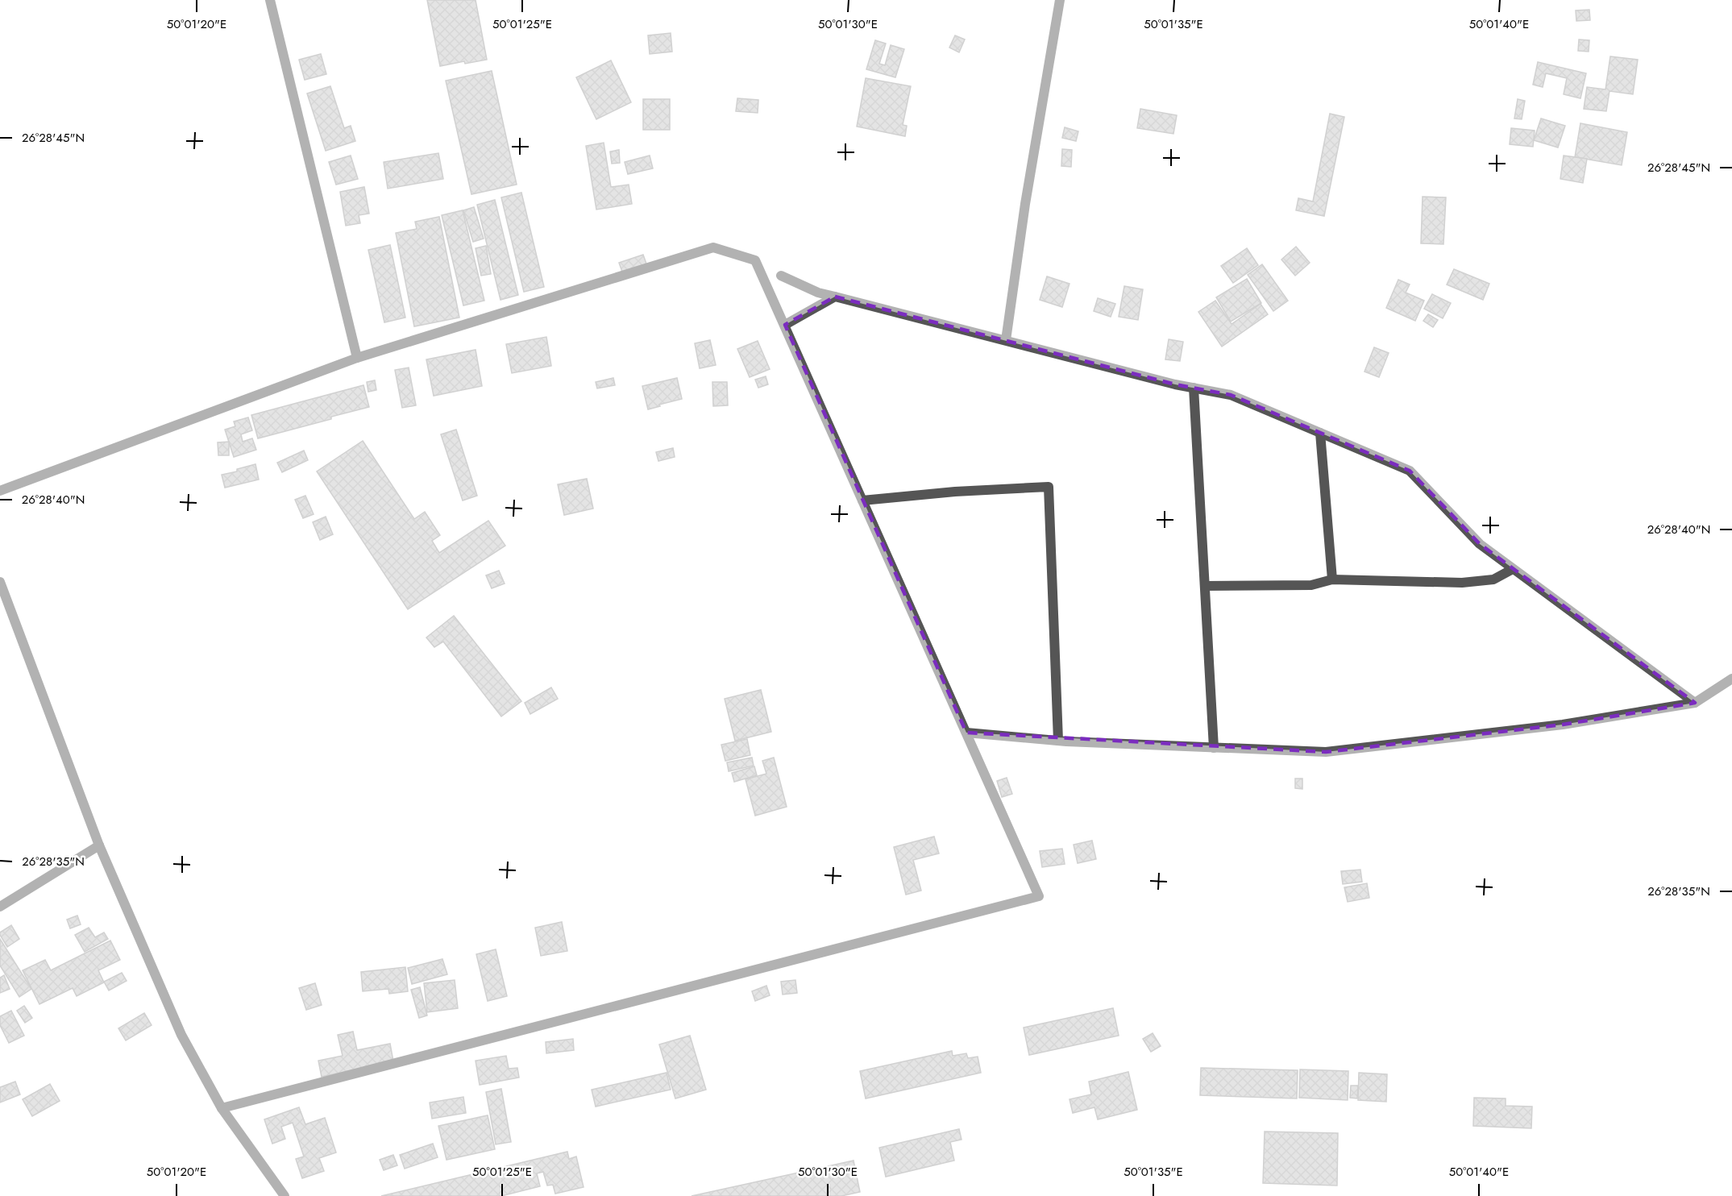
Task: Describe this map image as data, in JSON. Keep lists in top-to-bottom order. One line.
{"coordinates":["50°01'20\"E","50°01'25\"E","50°01'30\"E","50°01'35\"E","50°01'40\"E","26°28'45\"N","26°28'40\"N","26°28'35\"N"]}
